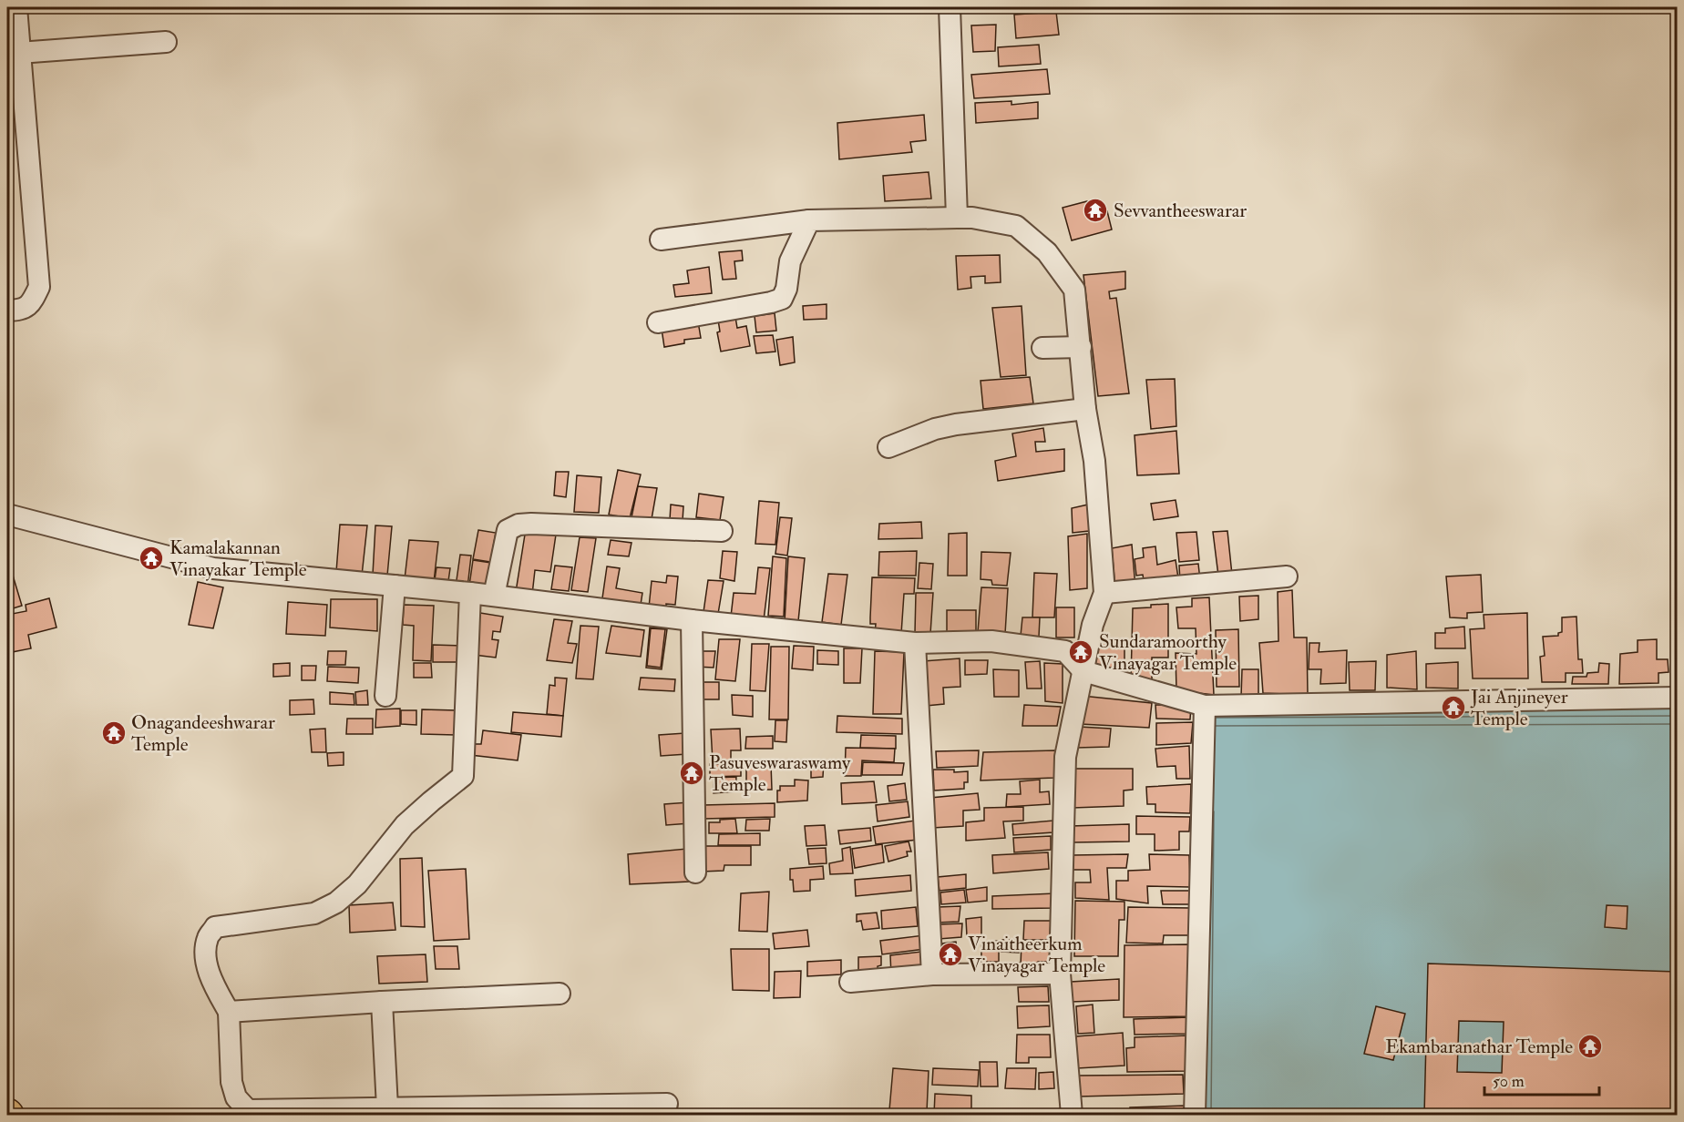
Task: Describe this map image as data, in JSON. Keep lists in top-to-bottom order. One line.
{"places":{"temple":["Sevvantheeswarar","Kamalakannan Vinayakar Temple","Sundaramoorthy Vinayagar Temple","Jai Anjineyer Temple","Onagandeeshwarar Temple","Pasuveswaraswamy Temple","Vinaitheerkum Vinayagar Temple","Ekambaranathar Temple"]},"scale_bar":"50 m"}
